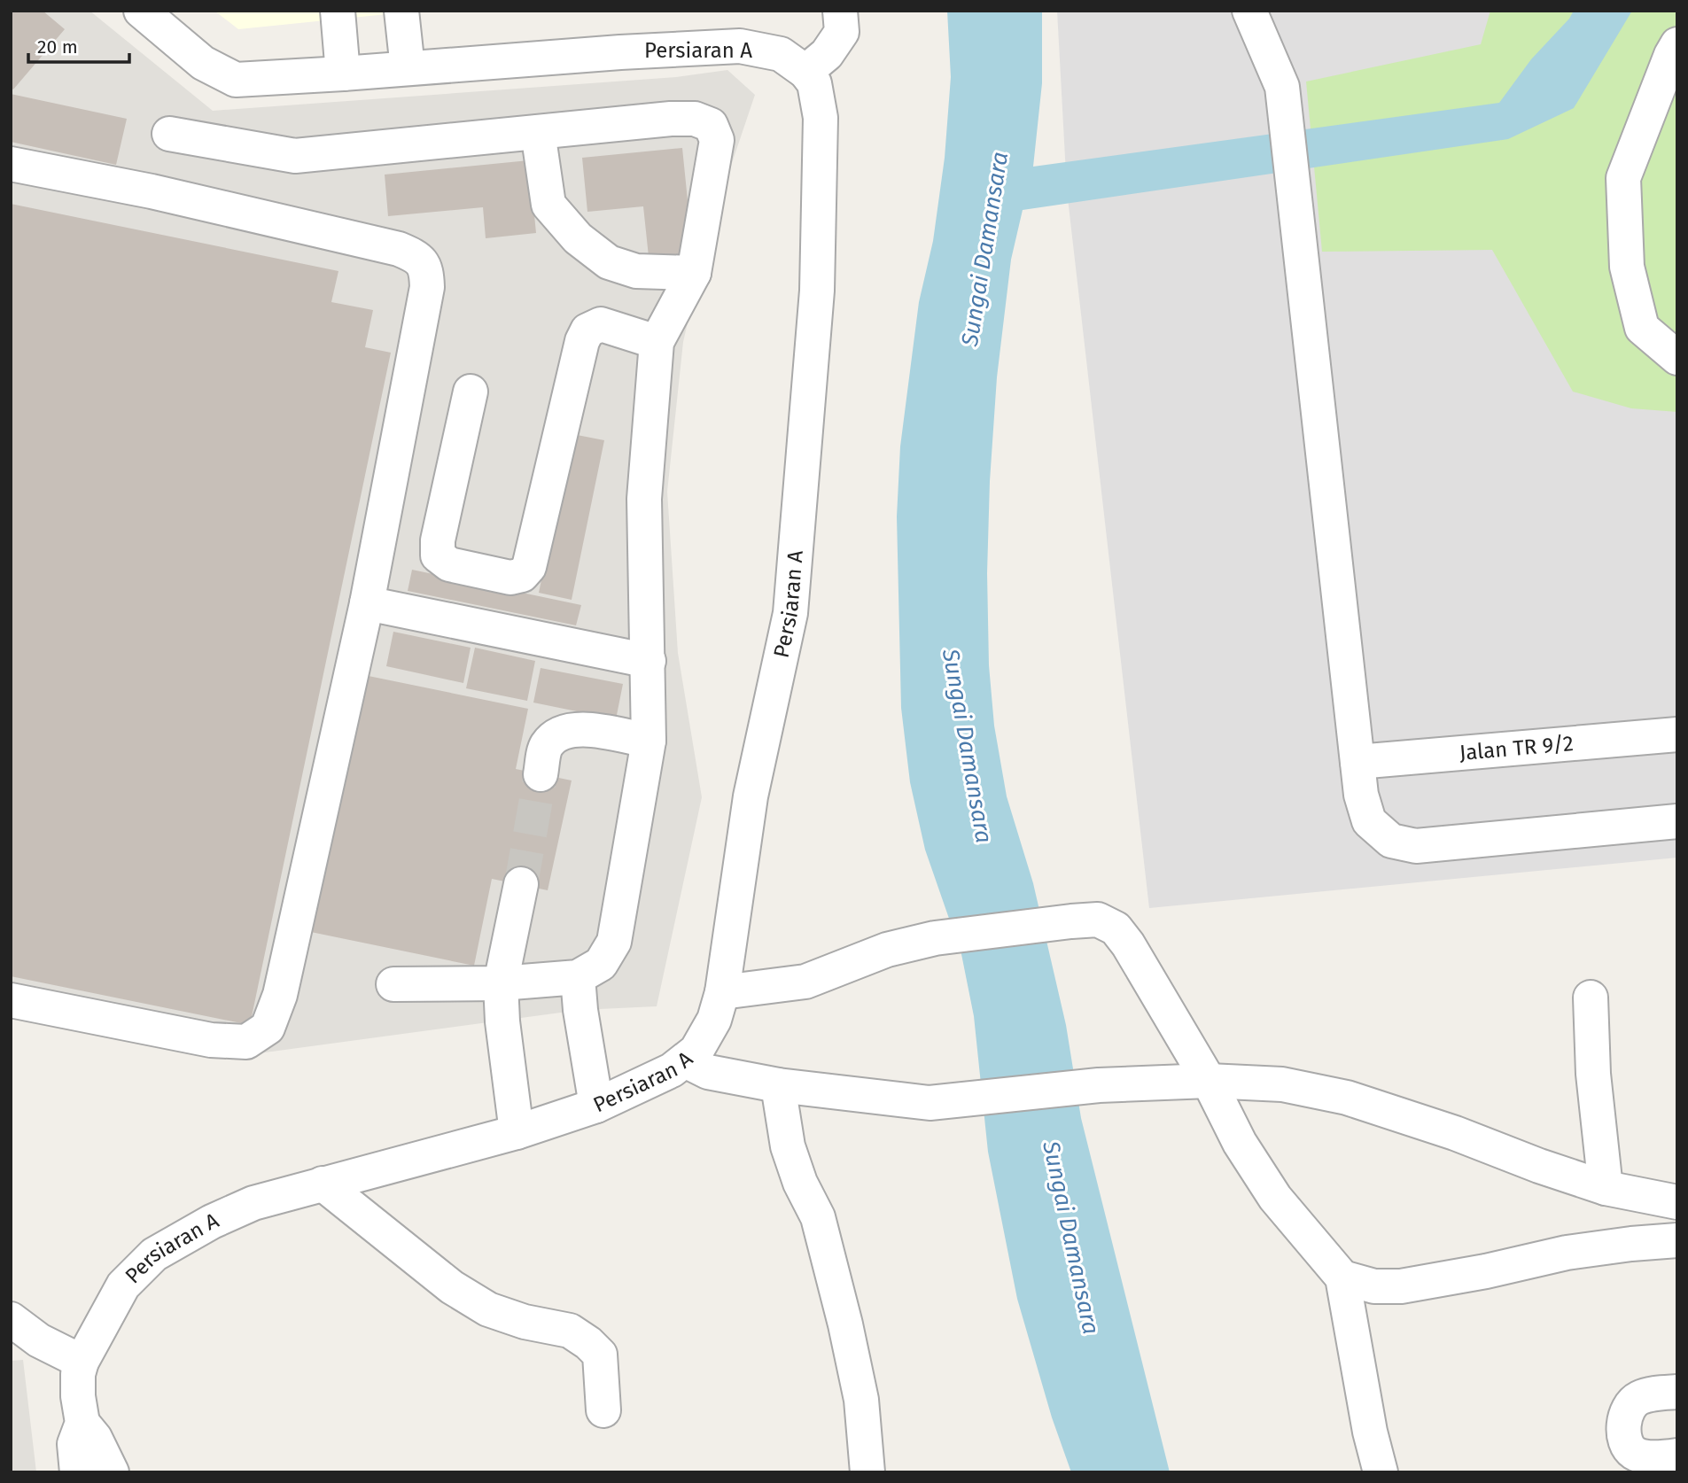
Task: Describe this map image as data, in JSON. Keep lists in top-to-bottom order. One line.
{"streets":{"street":["Persiaran A","Jalan TR 9/2"]},"water":["Sungai Damansara"],"scale_bar":"20 m"}
